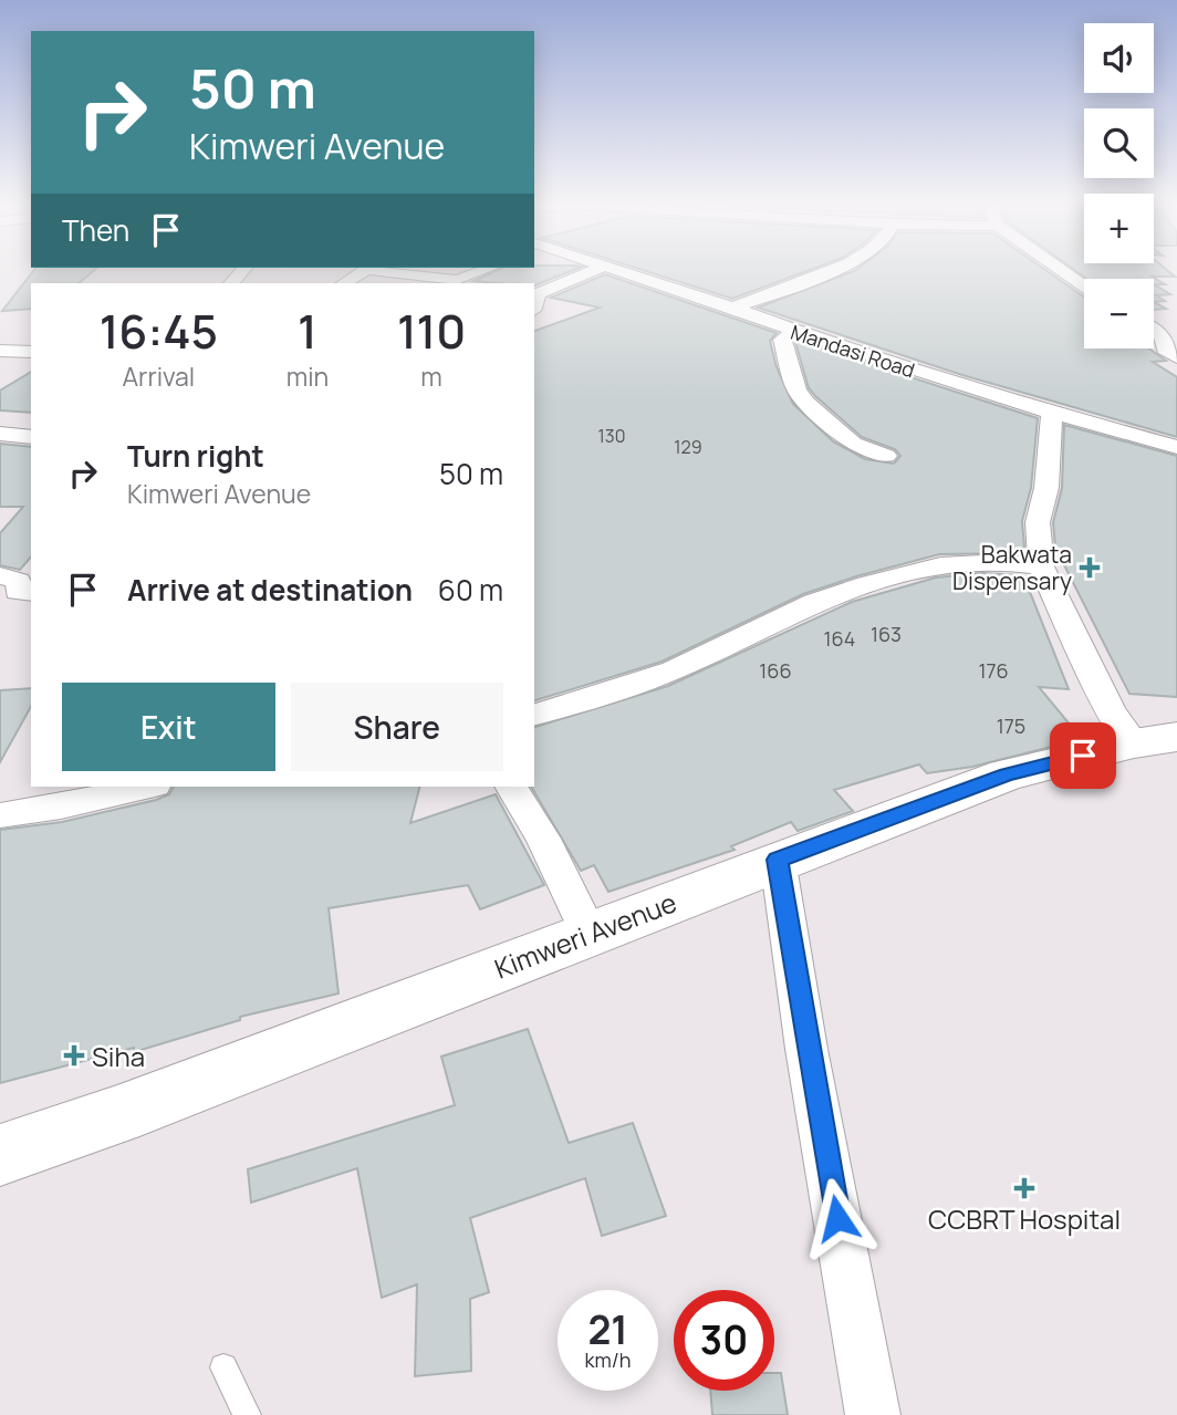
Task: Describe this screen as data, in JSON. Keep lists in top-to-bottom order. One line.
{"streets":{"street":["Mandasi Road","Kimweri Avenue"]},"places":{"health":["Bakwata Dispensary","Siha","CCBRT Hospital"]},"house_numbers":["130","129","163","164","166","176","175"],"page":{"map_buttons":["+","−"],"turn":["50 m","Kimweri Avenue"],"then":"Then","eta":["16:45","Arrival","1","min","110","m"],"list":[{"name":"Turn right","note":"Kimweri Avenue","value":"50 m"},{"name":"Arrive at destination","value":"60 m"}],"buttons":["Exit","Share"],"speed":"21 km/h","limit":"30"}}
